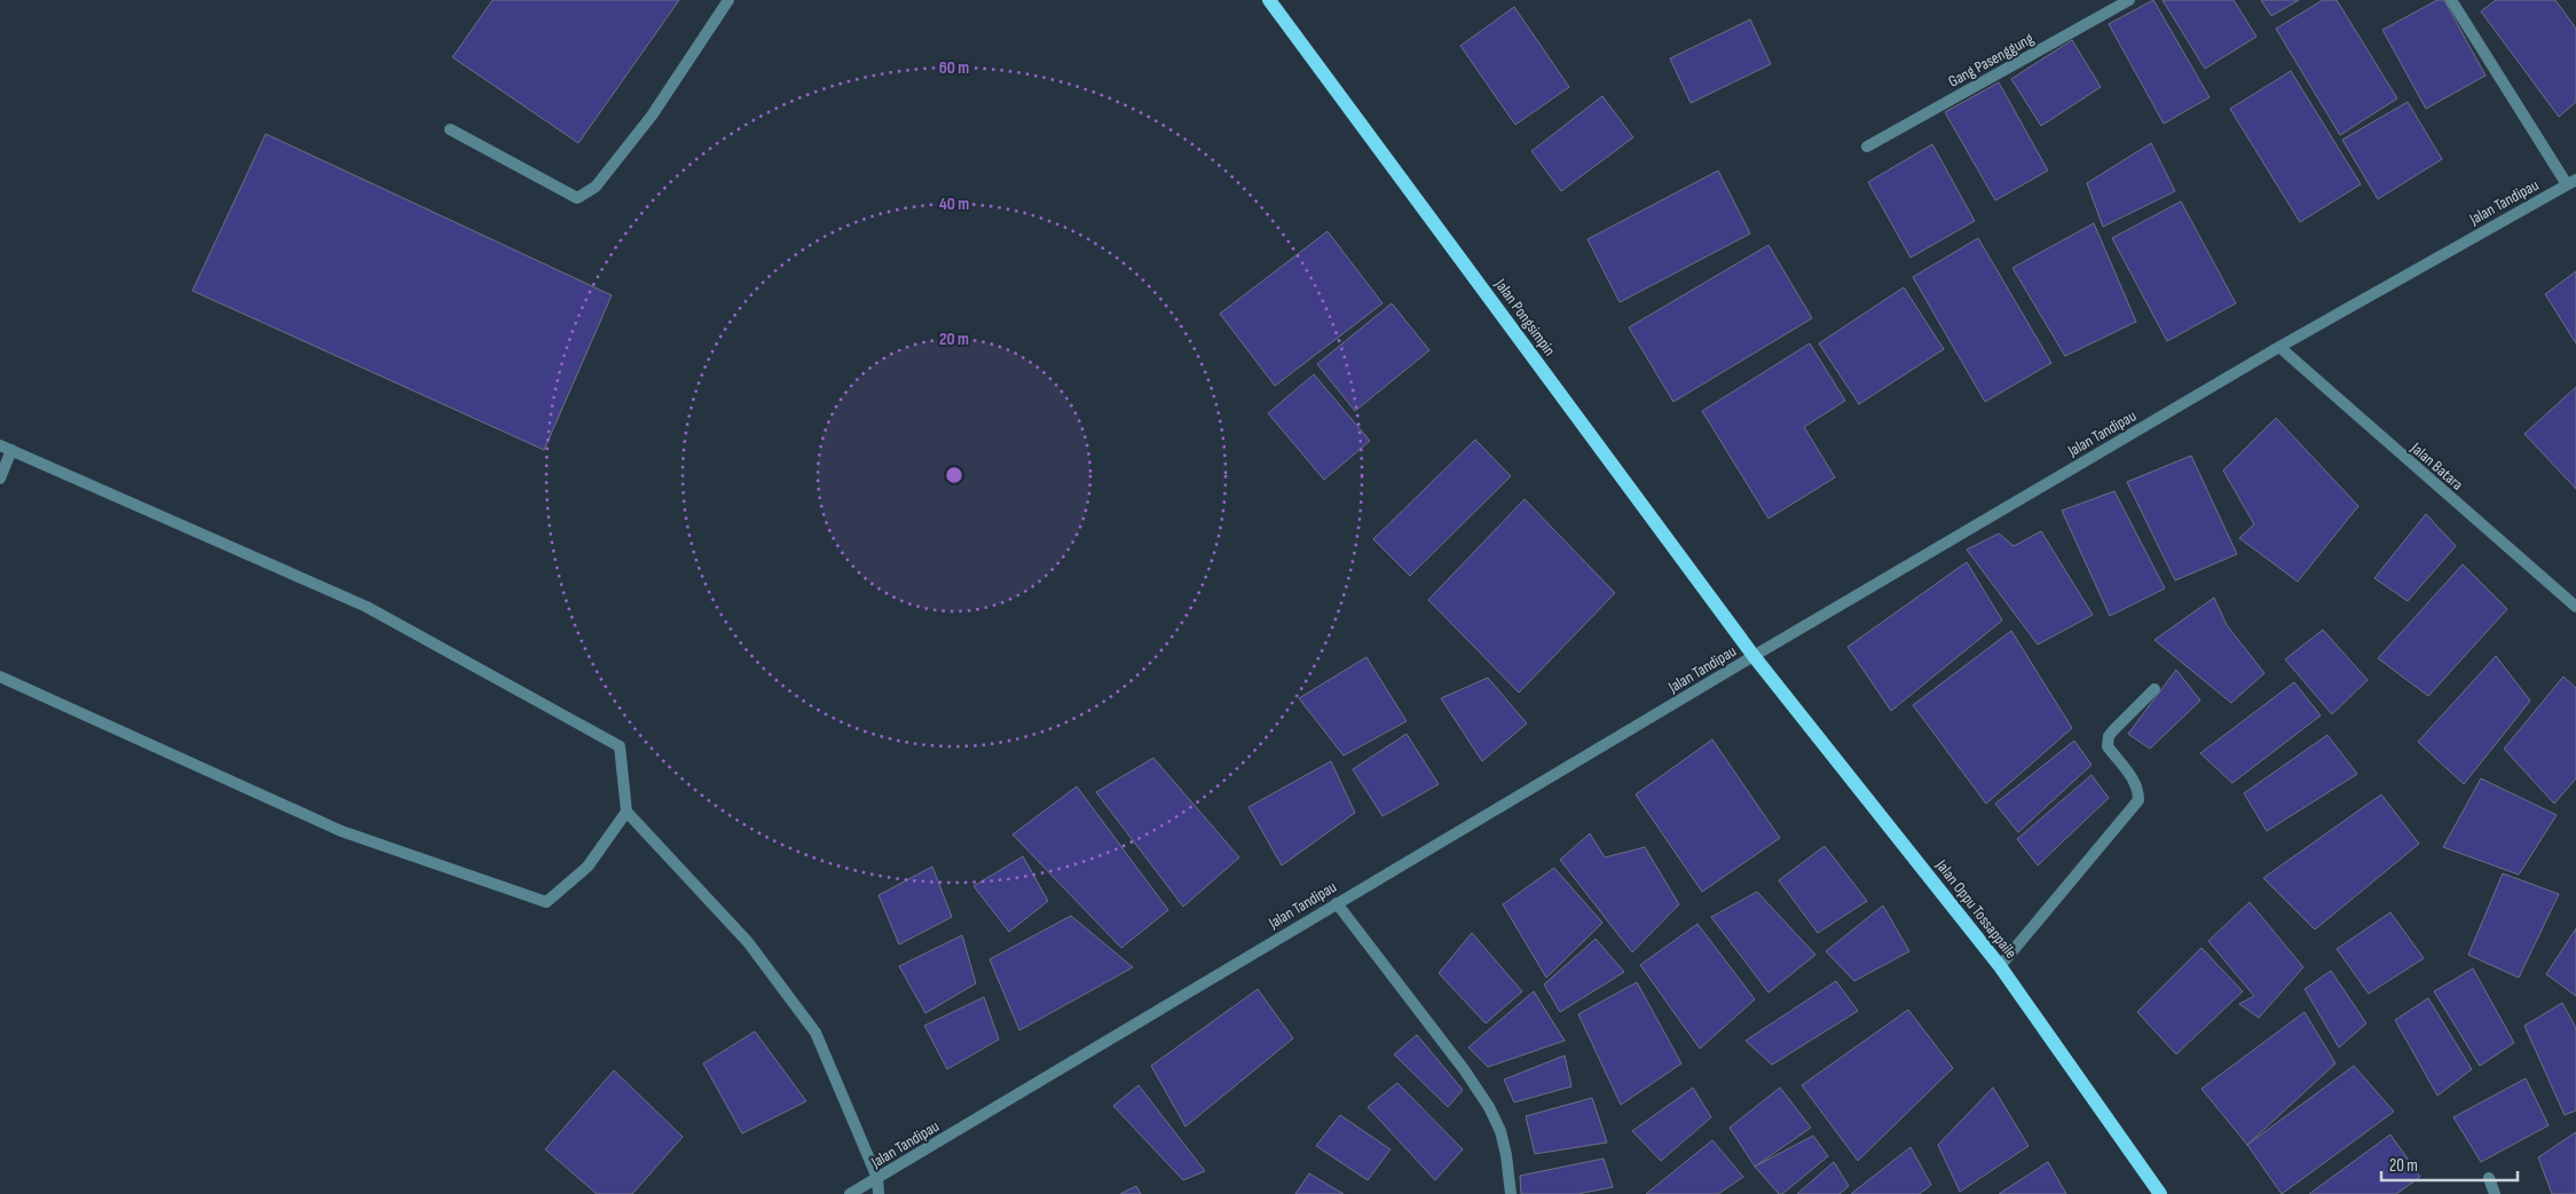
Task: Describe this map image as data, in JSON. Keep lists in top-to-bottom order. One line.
{"streets":{"main road":["Jalan Pongsimpin","Jalan Oppu Tossappaile"],"street":["Gang Pasenggung","Jalan Tandipau","Jalan Batara"]},"crossings":[["Jalan Tandipau","Jalan Pongsimpin"],["Jalan Tandipau","Jalan Batara"],["Jalan Tandipau","Jalan Oppu Tossappaile"],["Jalan Pongsimpin","Jalan Oppu Tossappaile"]],"scale_bar":"20 m","rings":["60 m","40 m","20 m"]}
